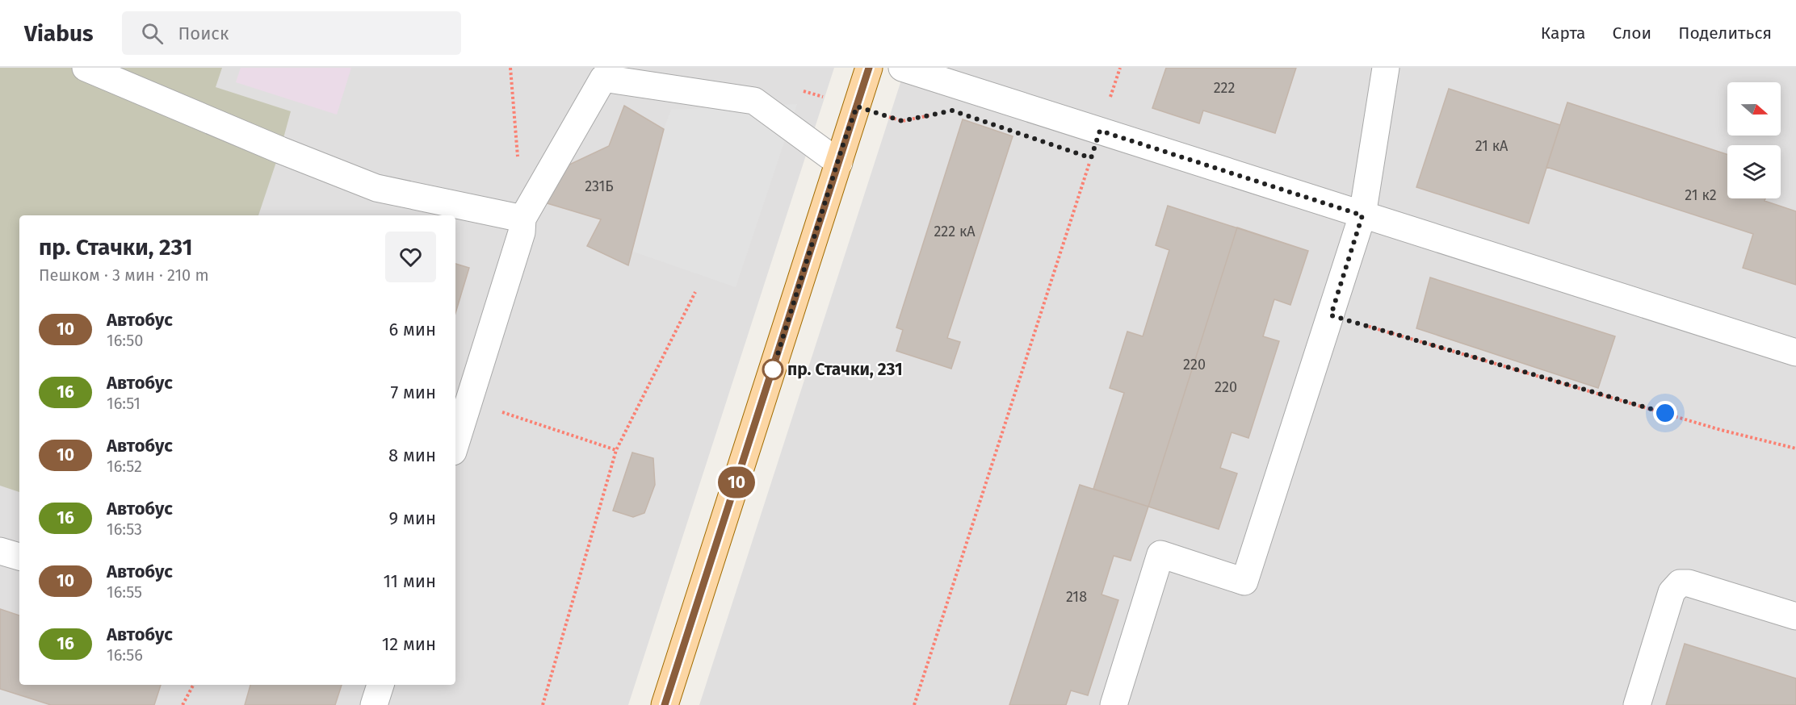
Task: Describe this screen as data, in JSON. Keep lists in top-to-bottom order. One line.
{"places":["пр. Стачки, 231"],"lines":["bus line 10"],"house_numbers":["222","21 кА","231Б","21 к2","222 кА","220","220","218"],"north":"right","page":{"header":"Viabus","search":"Поиск","nav":["Карта","Слои","Поделиться"],"on_map":"10","heading":["пр. Стачки, 231","Пешком · 3 мин · 210 m"],"list":[{"mark":"10","name":"Автобус","note":"16:50","value":"6 мин"},{"mark":"16","name":"Автобус","note":"16:51","value":"7 мин"},{"mark":"10","name":"Автобус","note":"16:52","value":"8 мин"},{"mark":"16","name":"Автобус","note":"16:53","value":"9 мин"},{"mark":"10","name":"Автобус","note":"16:55","value":"11 мин"},{"mark":"16","name":"Автобус","note":"16:56","value":"12 мин"}]}}
